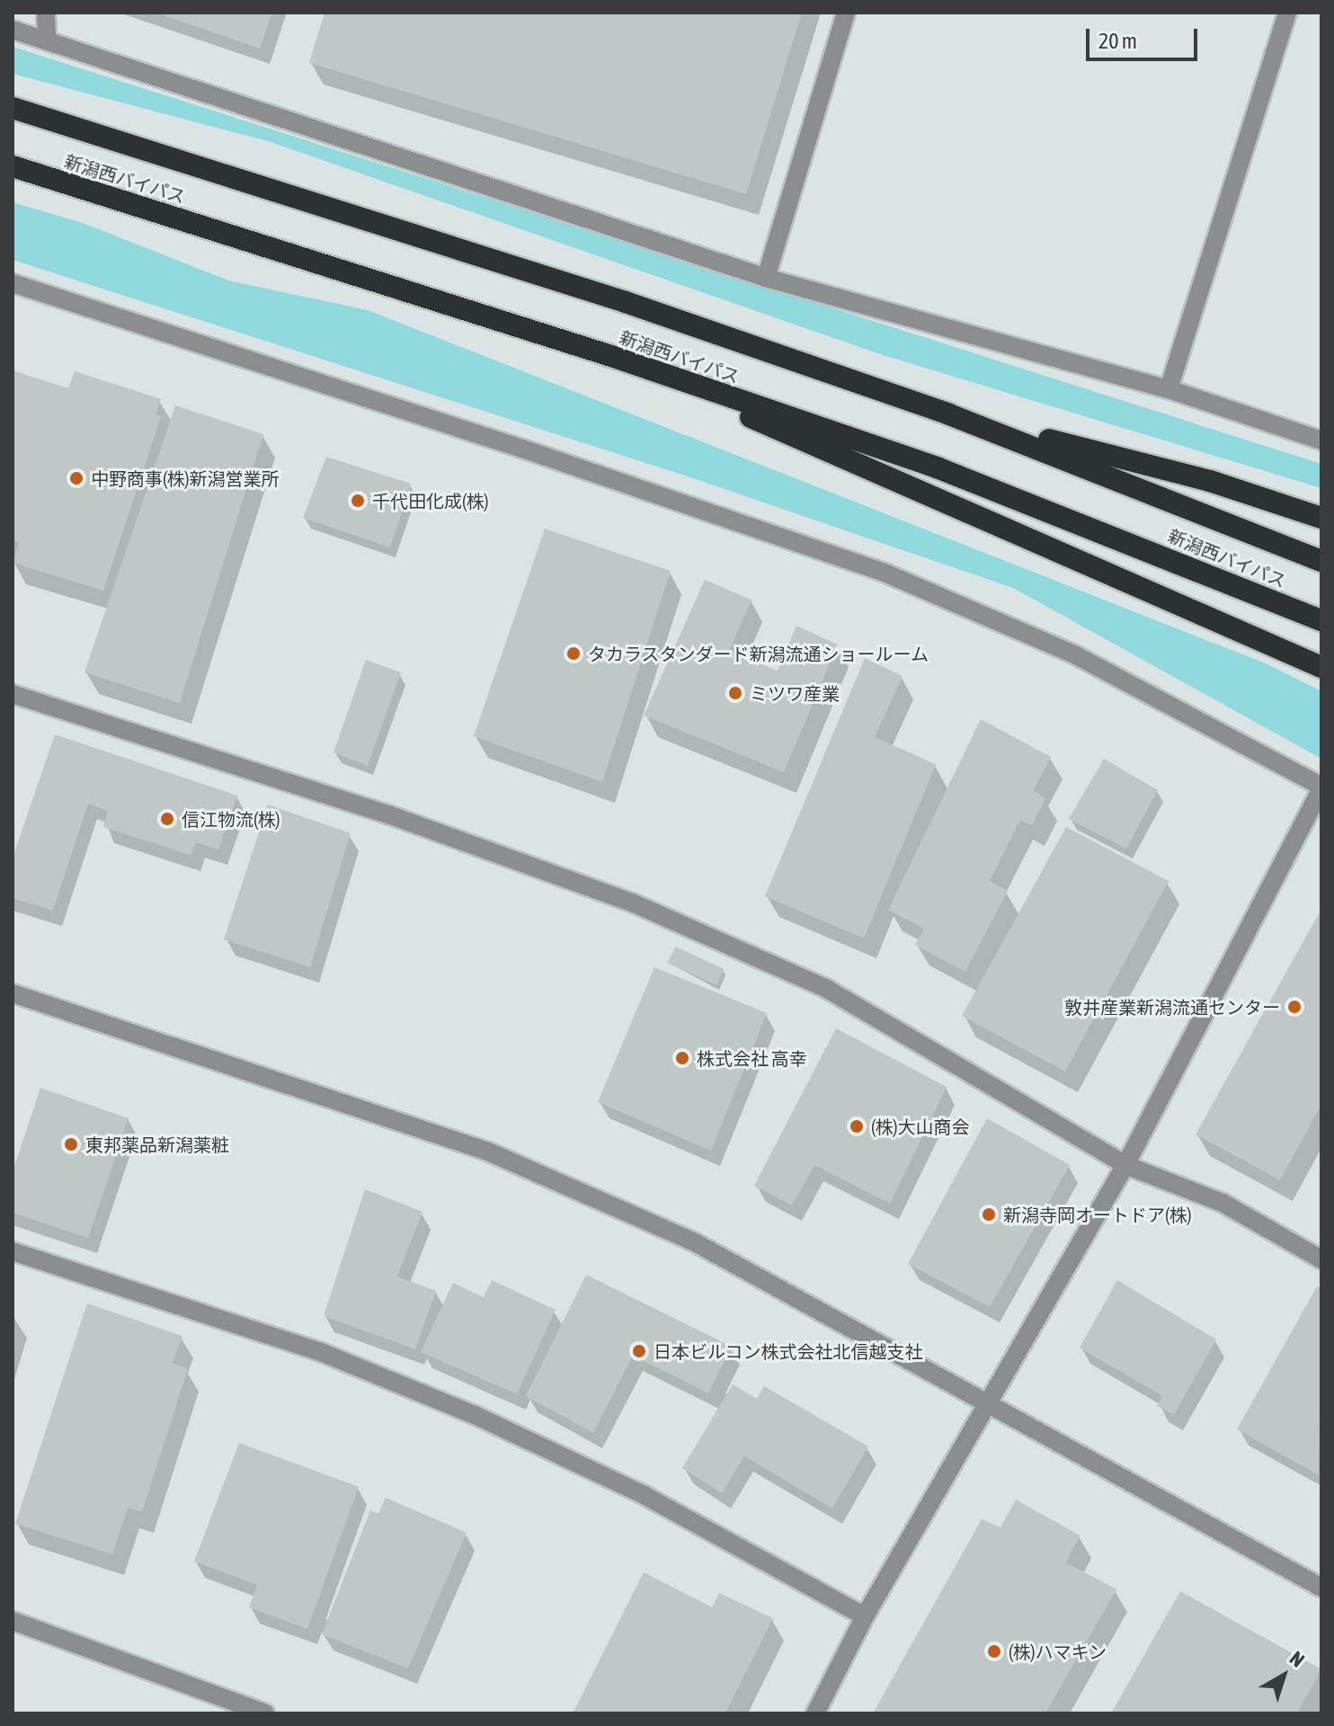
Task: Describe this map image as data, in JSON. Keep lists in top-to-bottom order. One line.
{"streets":{"highway":["新潟西バイパス"]},"places":["中野商事(株)新潟営業所","千代田化成(株)","タカラスタンダード新潟流通ショールーム","ミツワ産業","信江物流(株)","敦井産業新潟流通センター","株式会社 高幸","(株)大山商会","東邦薬品新潟薬粧","新潟寺岡オートドア(株)","日本ビルコン株式会社北信越支社","(株)ハマキン"],"scale_bar":"20 m","north":"top right"}
